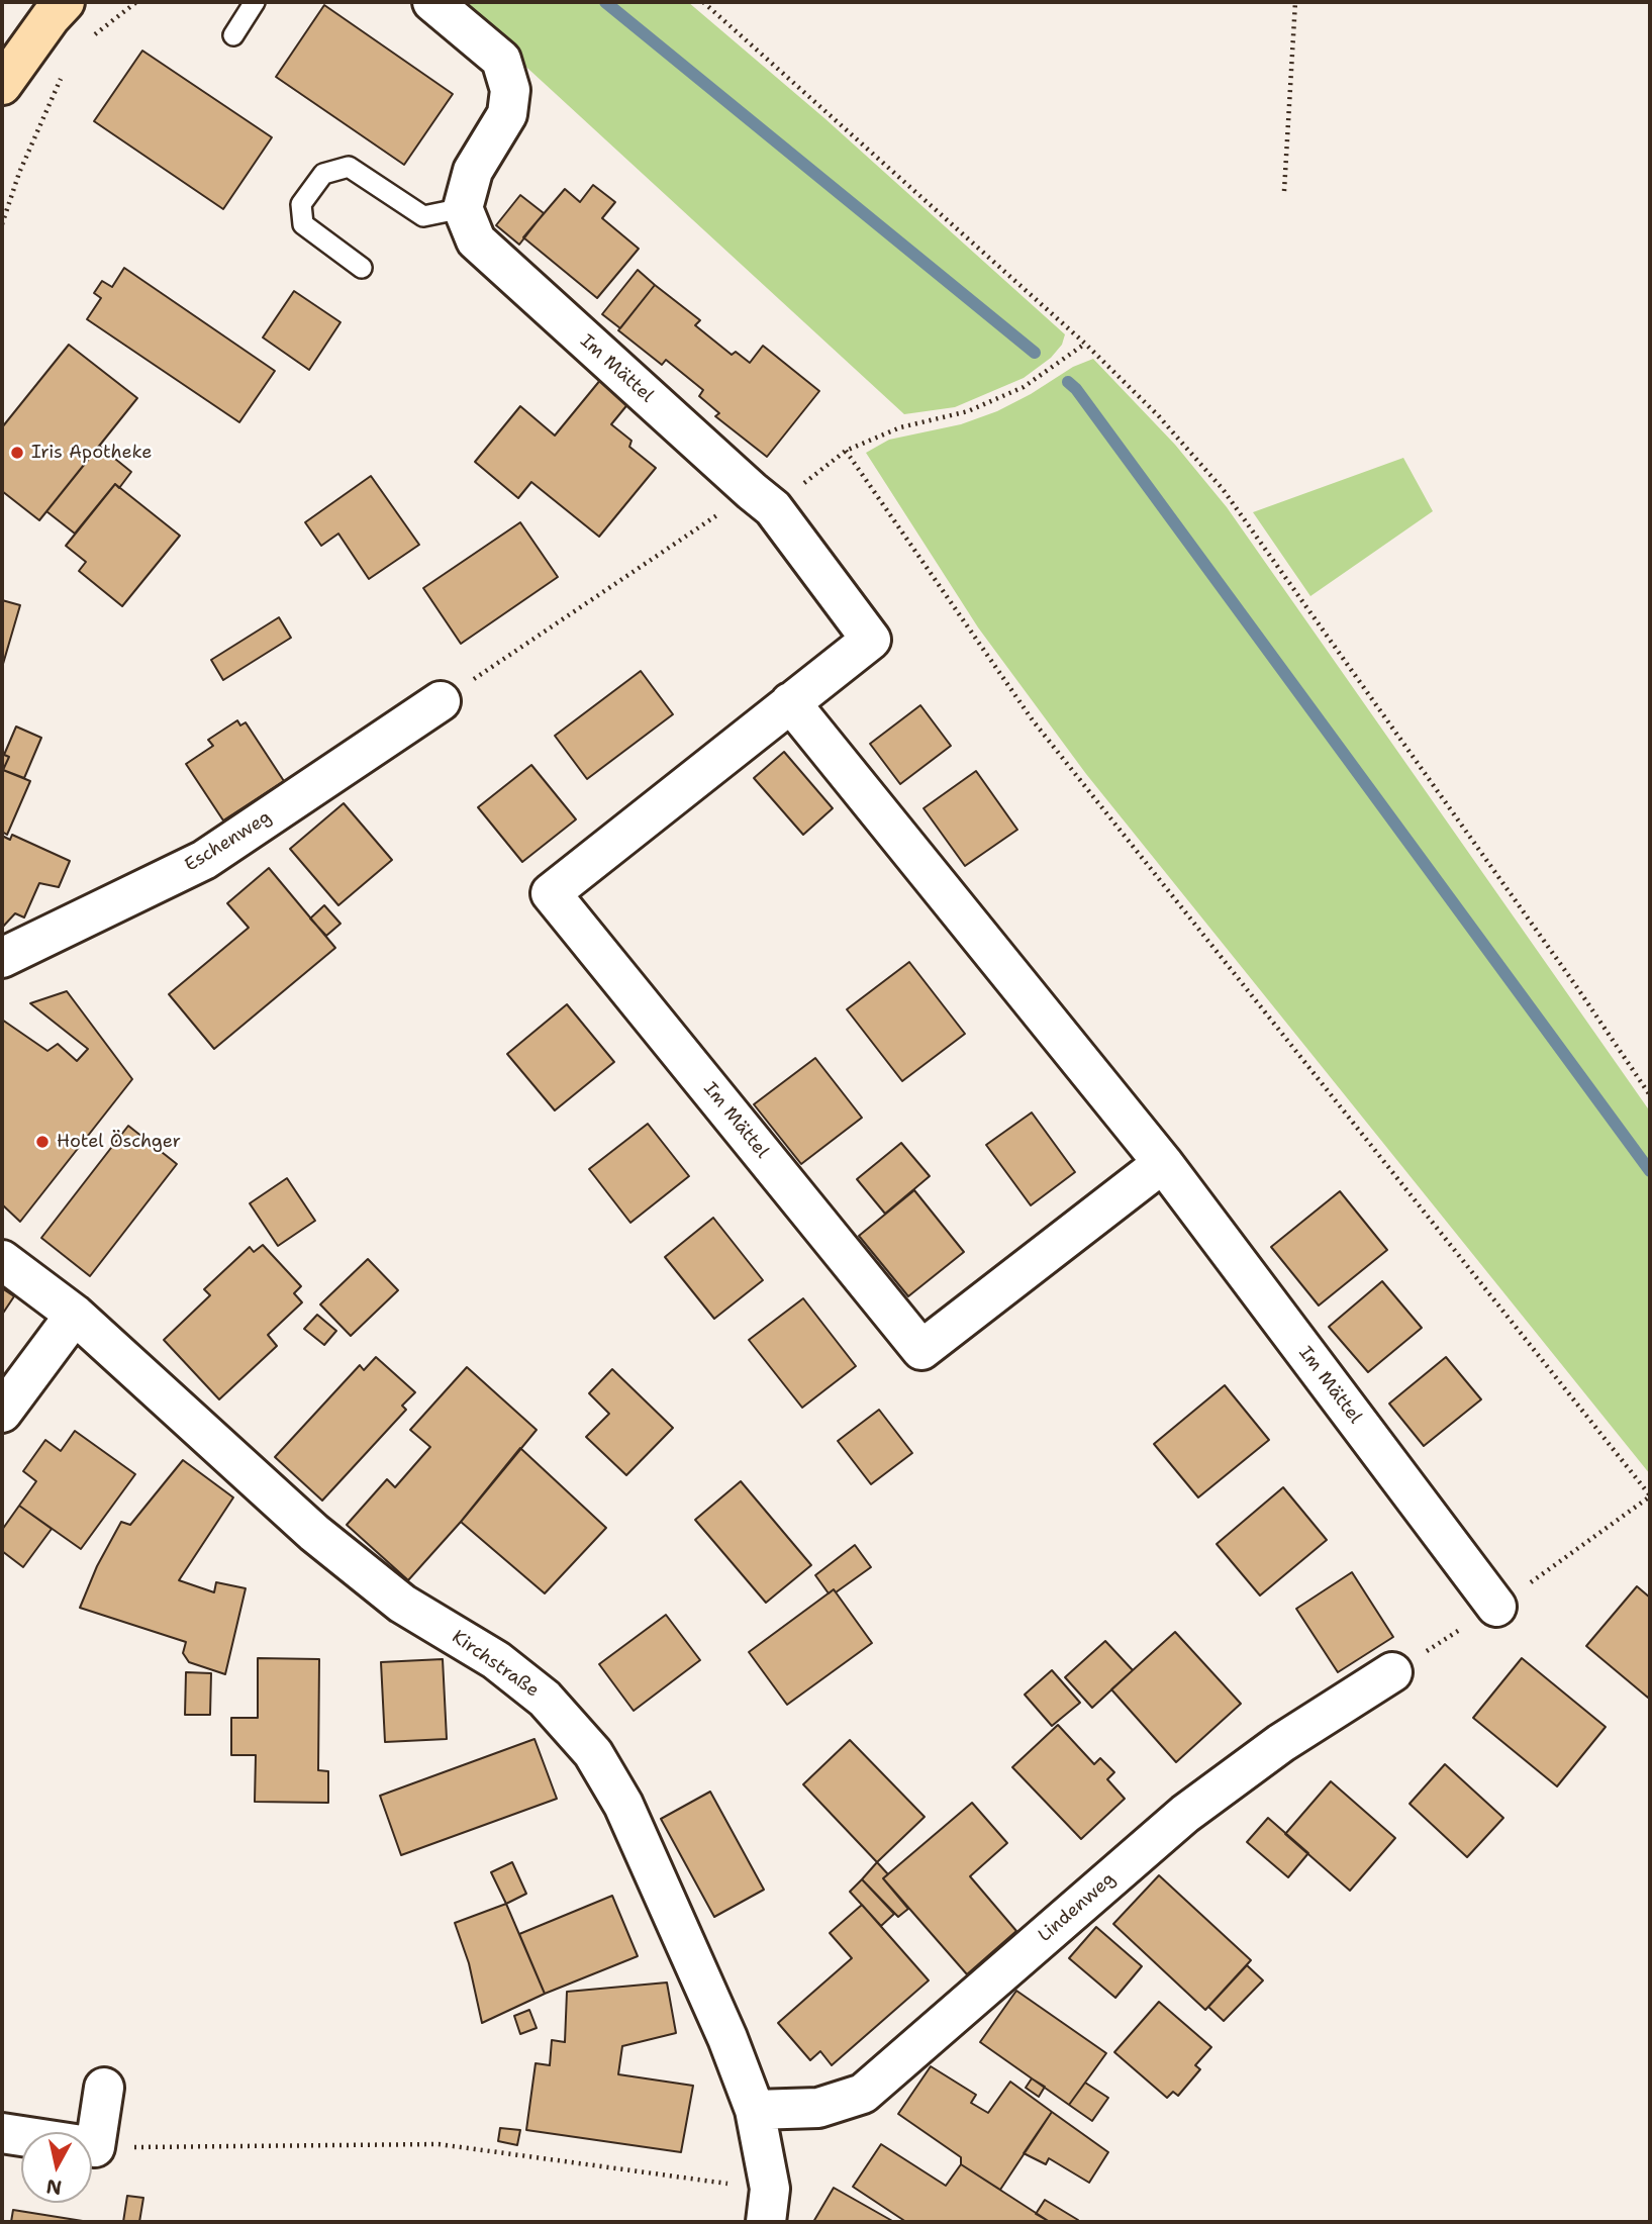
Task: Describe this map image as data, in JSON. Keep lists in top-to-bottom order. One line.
{"streets":{"street":["Im Mättel","Eschenweg","Kirchstraße","Lindenweg"]},"crossings":[["Kirchstraße","Lindenweg"]],"places":["Iris Apotheke","Hotel Öschger"],"north":"bottom"}
